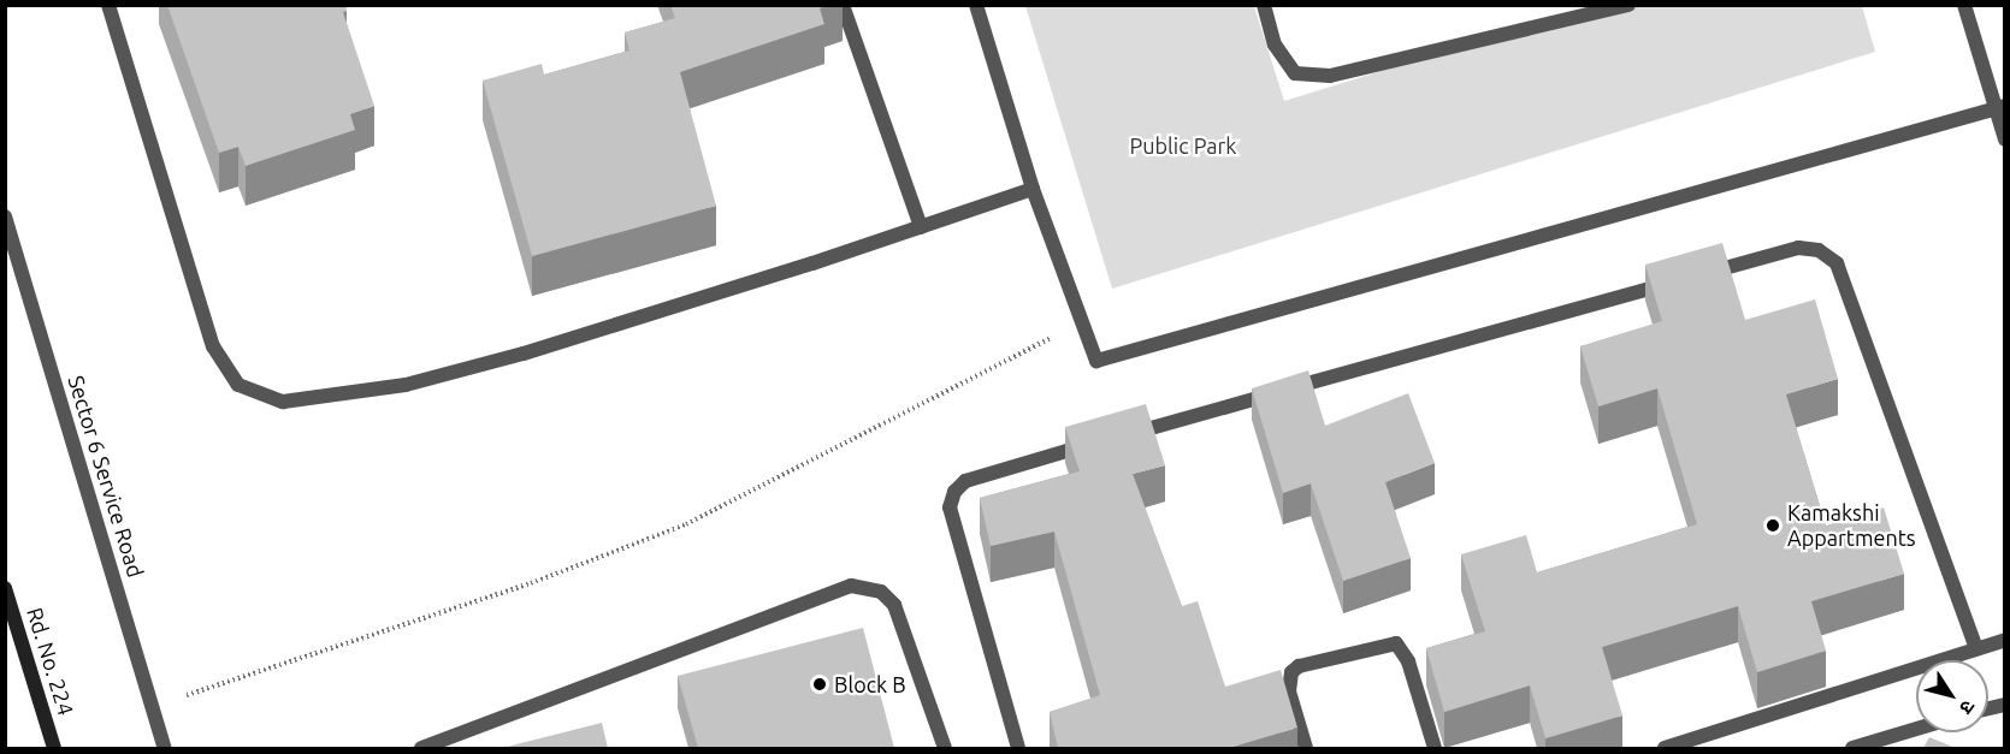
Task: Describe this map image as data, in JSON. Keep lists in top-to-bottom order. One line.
{"streets":{"main road":["Rd. No. 224"],"street":["Sector 6 Service Road"]},"parks":["Public Park"],"places":["Kamakshi Appartments","Block B"],"north":"bottom right"}
